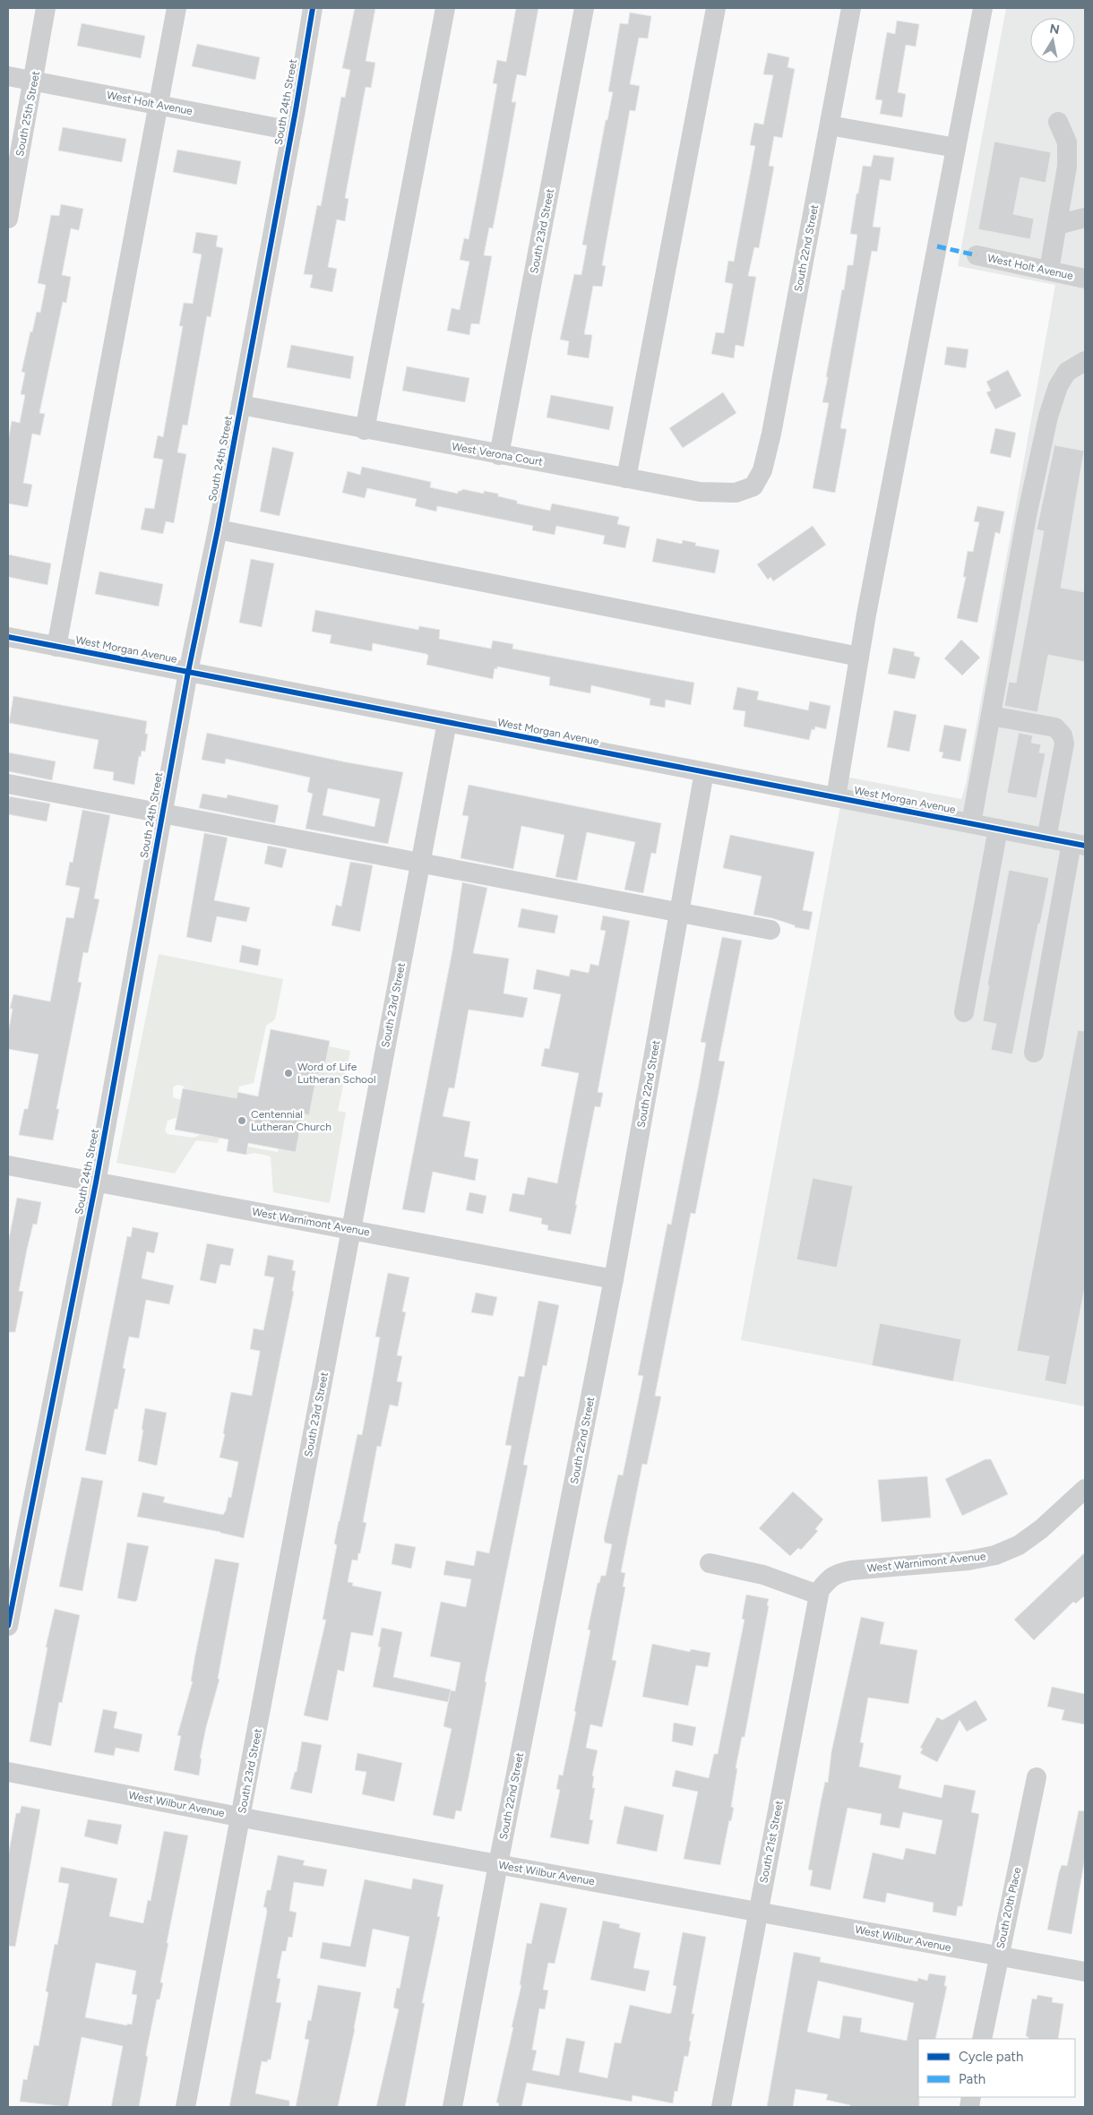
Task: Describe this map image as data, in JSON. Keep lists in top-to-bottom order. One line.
{"streets":{"street":["South 24th Street","West Holt Avenue","South 25th Street","South 23rd Street","South 22nd Street","West Verona Court","West Morgan Avenue","West Warnimont Avenue","West Wilbur Avenue","South 21st Street","South 20th Place"]},"crossings":[["South 24th Street","West Holt Avenue"],["South 24th Street","West Verona Court"],["South 24th Street","West Morgan Avenue"],["South 24th Street","West Warnimont Avenue"],["West Holt Avenue","South 25th Street"],["South 23rd Street","West Verona Court"],["South 23rd Street","West Morgan Avenue"],["South 23rd Street","West Warnimont Avenue"],["South 23rd Street","West Wilbur Avenue"],["South 22nd Street","West Verona Court"],["South 22nd Street","West Morgan Avenue"],["South 22nd Street","West Warnimont Avenue"],["South 22nd Street","West Wilbur Avenue"],["West Warnimont Avenue","South 21st Street"],["West Wilbur Avenue","South 21st Street"],["West Wilbur Avenue","South 20th Place"]],"places":["Word of Life Lutheran School","Centennial Lutheran Church"],"legend":["Cycle path","Path"],"north":"top"}
